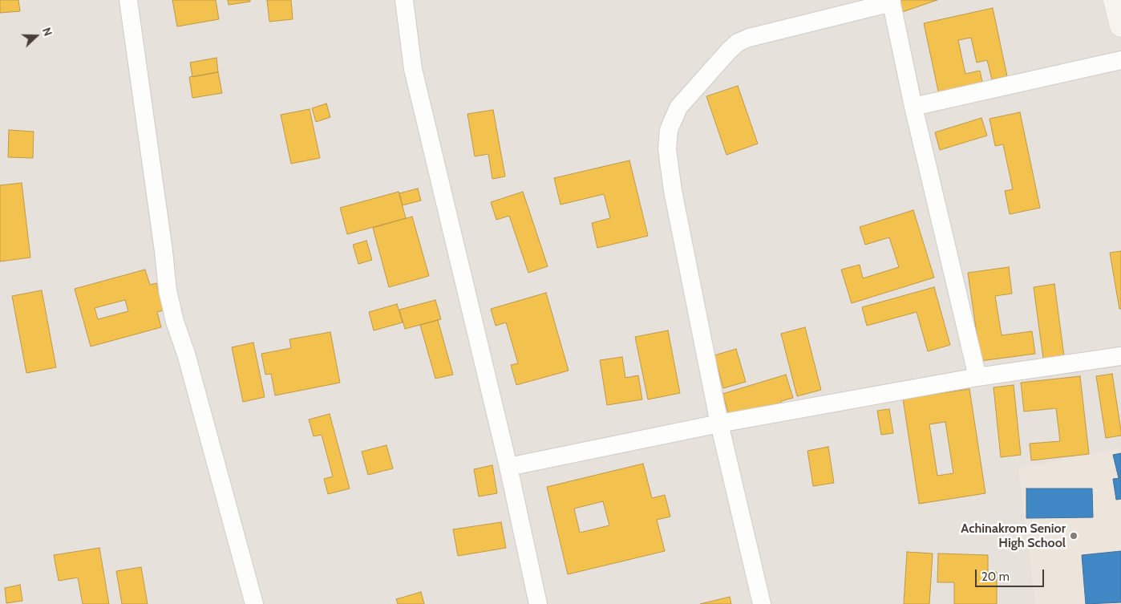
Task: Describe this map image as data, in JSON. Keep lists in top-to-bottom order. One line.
{"places":["Achinakrom Senior High School"],"scale_bar":"20 m","north":"right"}
